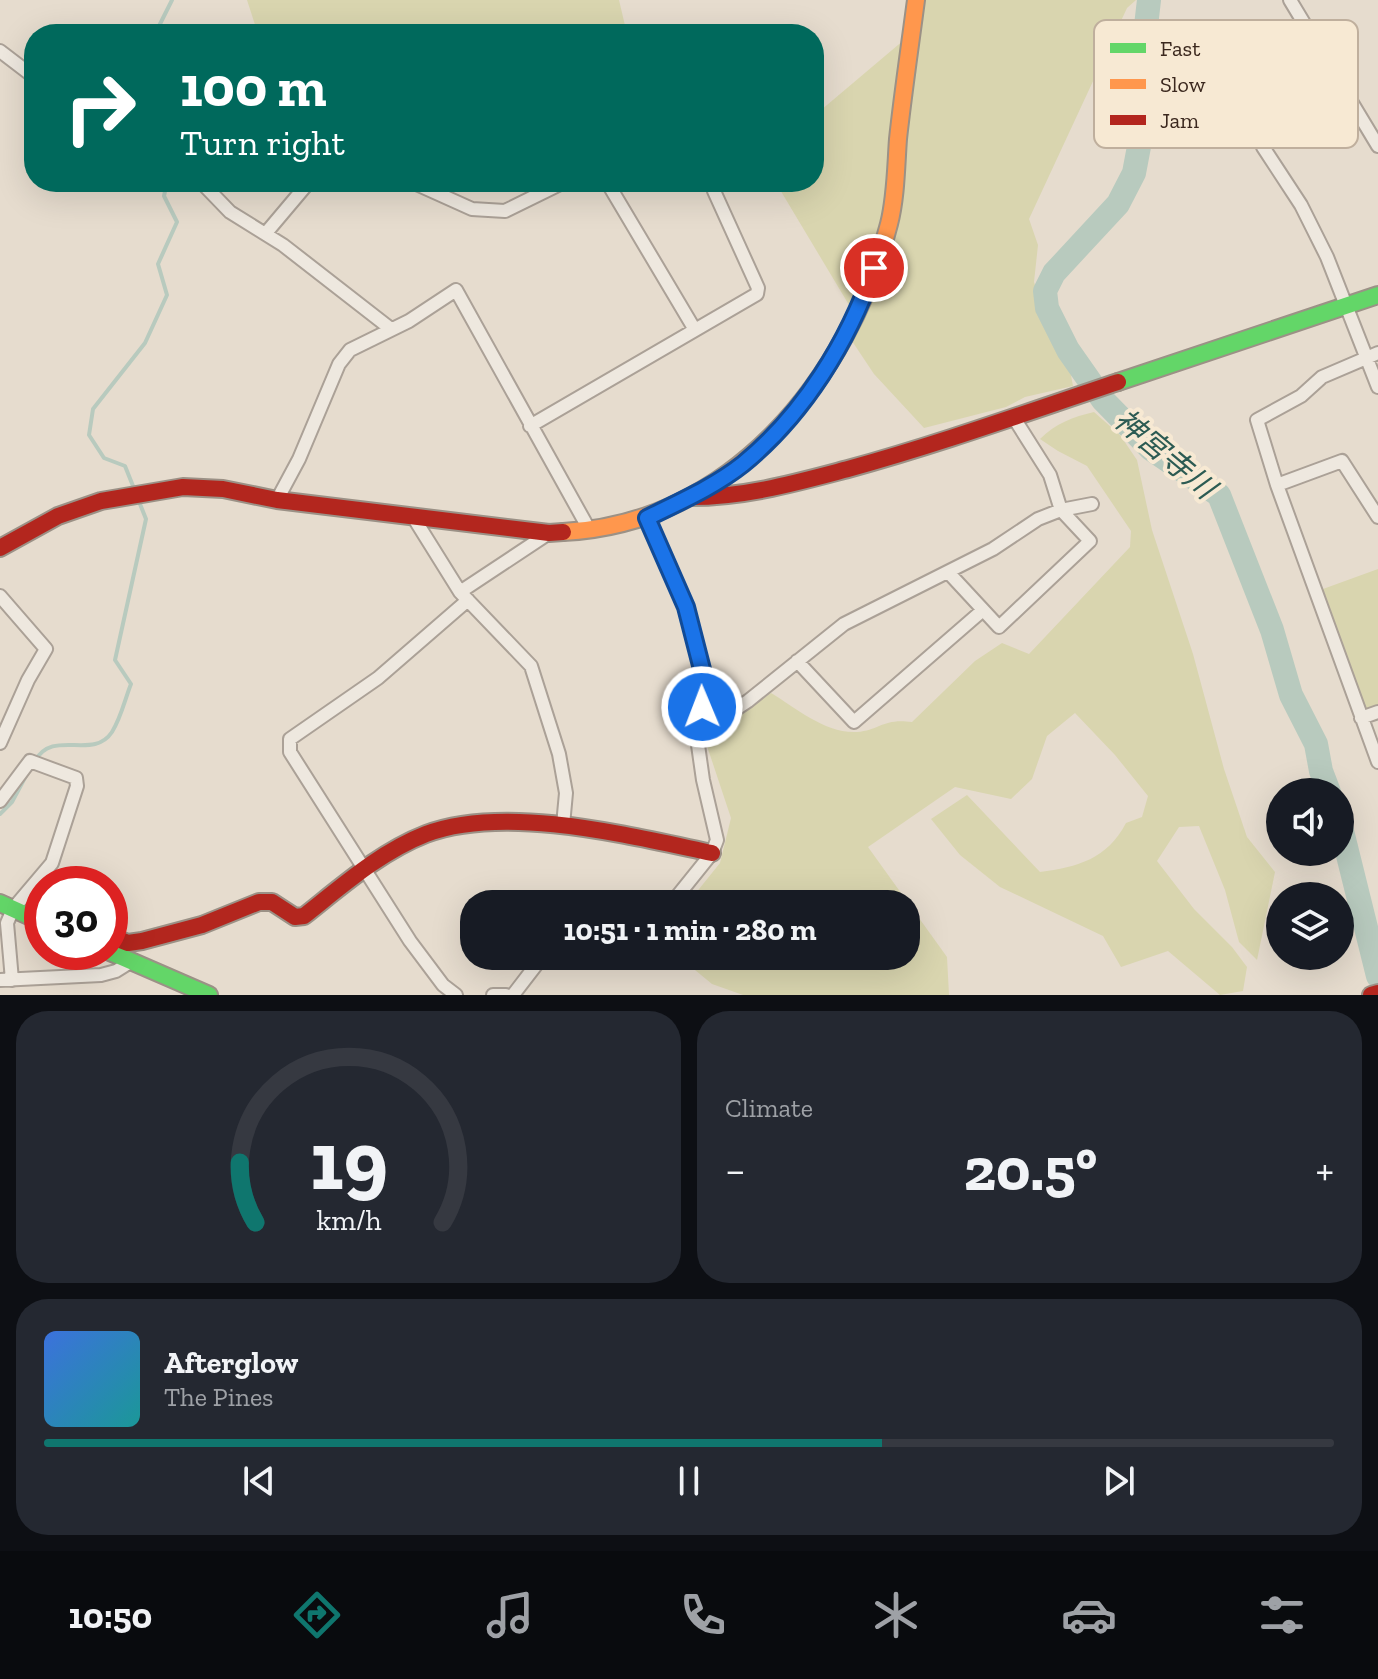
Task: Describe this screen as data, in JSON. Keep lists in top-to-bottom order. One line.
{"water":["神宮寺川"],"legend":["Fast","Slow","Jam"],"page":{"turn":["100 m","Turn right"],"limit":"30","trip":"10:51 · 1 min · 280 m","tile":"Climate","heat":["−","20.5°","+"],"song":["Afterglow","The Pines"],"tabs":"10:50","gauge":["19","km/h"]}}
